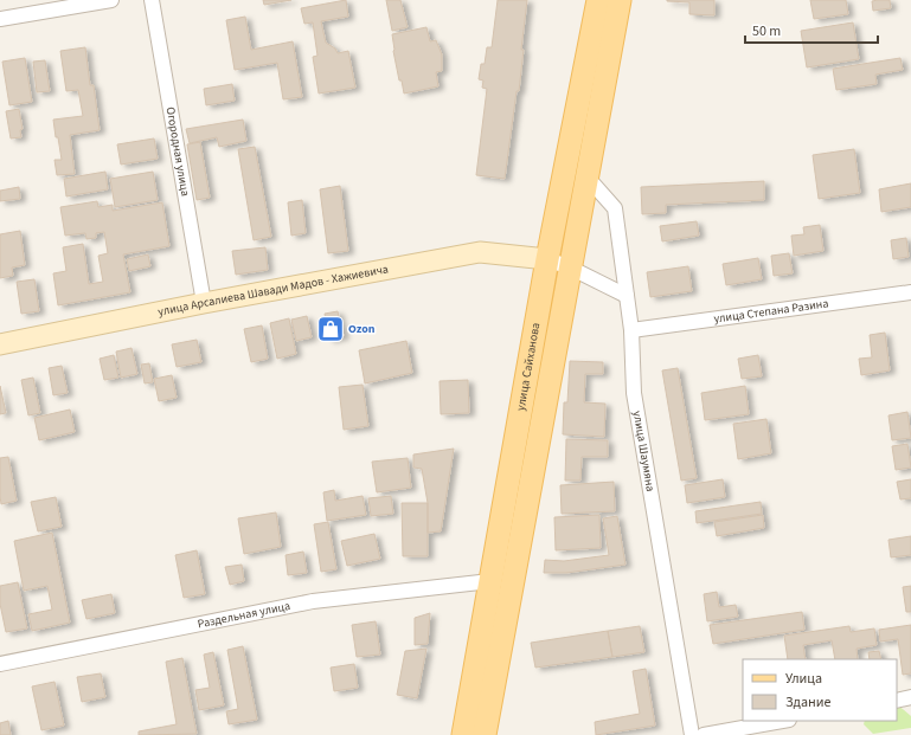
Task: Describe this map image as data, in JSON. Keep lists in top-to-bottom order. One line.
{"streets":{"main road":["улица Сайханова"],"street":["Огородная улица","улица Арсалиева Шавади Мадов - Хажиевича","улица Степана Разина","улица Шаумяна","Раздельная улица"]},"crossings":[["Огородная улица","улица Арсалиева Шавади Мадов - Хажиевича"],["улица Арсалиева Шавади Мадов - Хажиевича","улица Сайханова"],["улица Степана Разина","улица Шаумяна"],["улица Сайханова","улица Шаумяна"],["улица Сайханова","Раздельная улица"]],"places":{"shop":["Ozon"]},"legend":["Улица","Здание"],"scale_bar":"50 m"}
